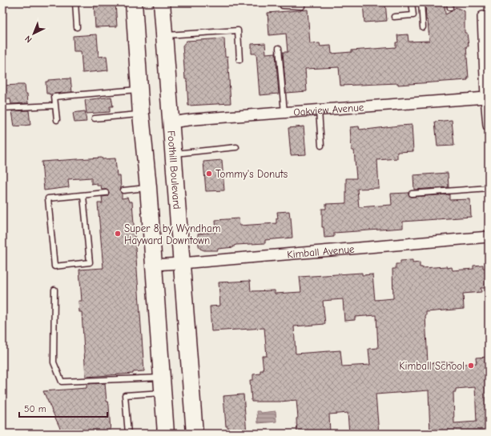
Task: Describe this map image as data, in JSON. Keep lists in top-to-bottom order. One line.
{"streets":{"main road":["Foothill Boulevard"],"street":["Oakview Avenue","Kimball Avenue"]},"crossings":[["Oakview Avenue","Foothill Boulevard"],["Foothill Boulevard","Kimball Avenue"]],"places":["Tommy's Donuts","Super 8 by Wyndham Hayward Downtown","Kimball School"],"scale_bar":"50 m","north":"bottom left"}
